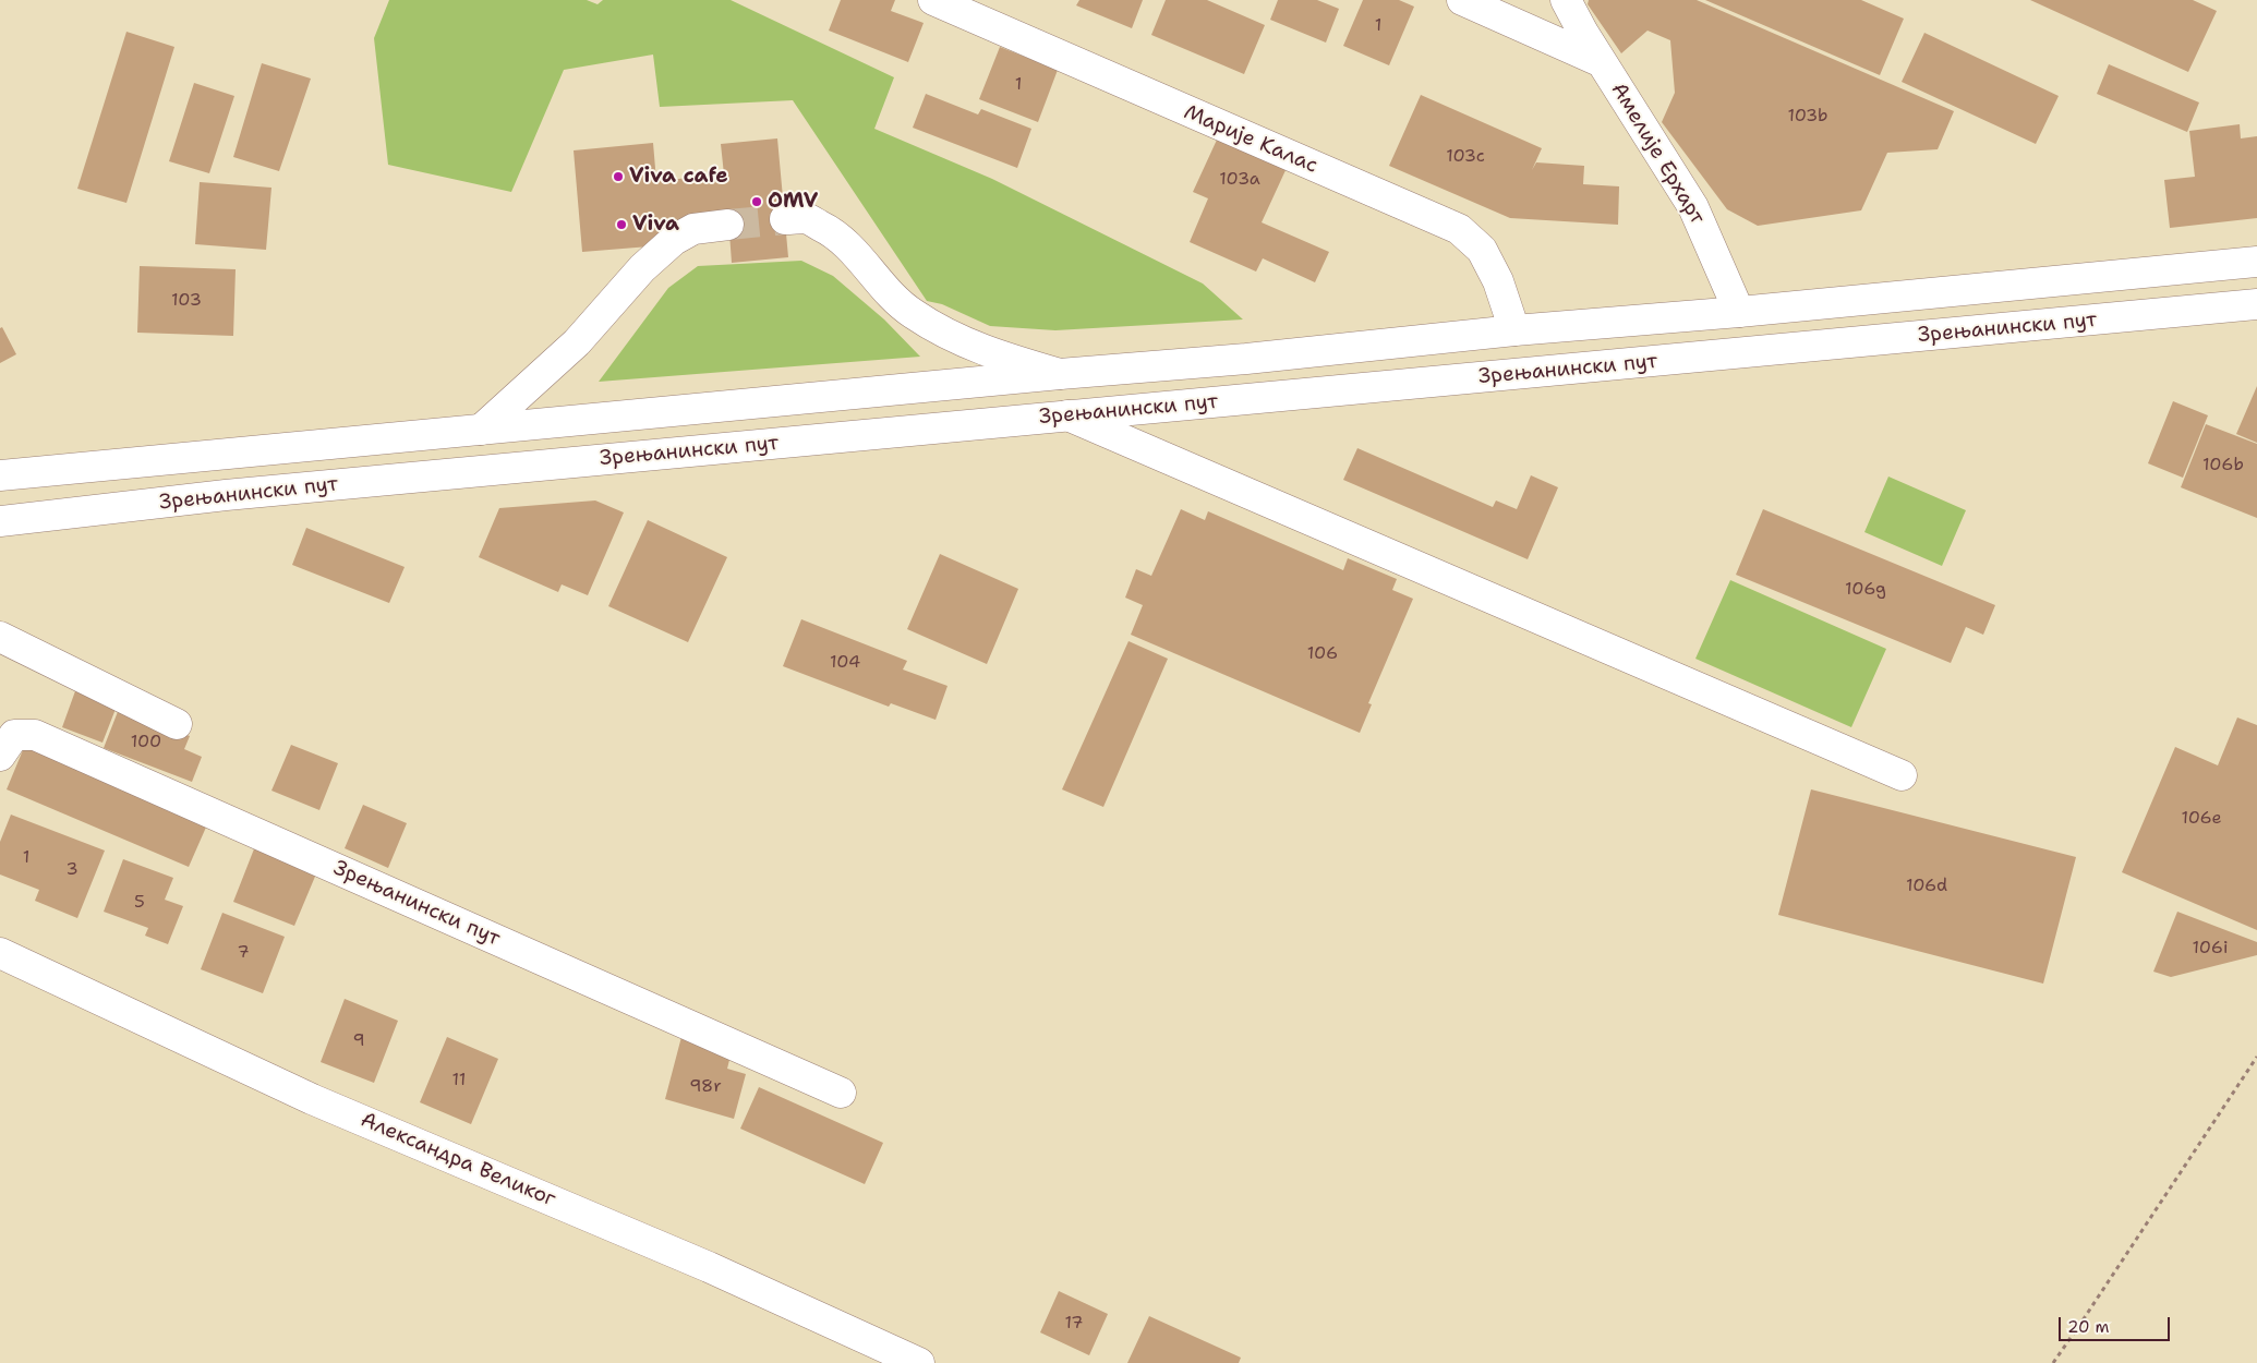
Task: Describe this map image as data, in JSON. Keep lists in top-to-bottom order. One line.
{"streets":{"main road":["Марије Калас","Амелије Ерхарт","Зрењанински пут","Александра Великог"]},"crossings":[["Марије Калас","Зрењанински пут"],["Амелије Ерхарт","Зрењанински пут"]],"places":["Viva cafe","OMV","Viva"],"house_numbers":["1","1","103b","103c","103a","103","106b","106g","106","104","100","106e","1","3","106d","5","106i","7","9","11","98r","17"],"scale_bar":"20 m"}
